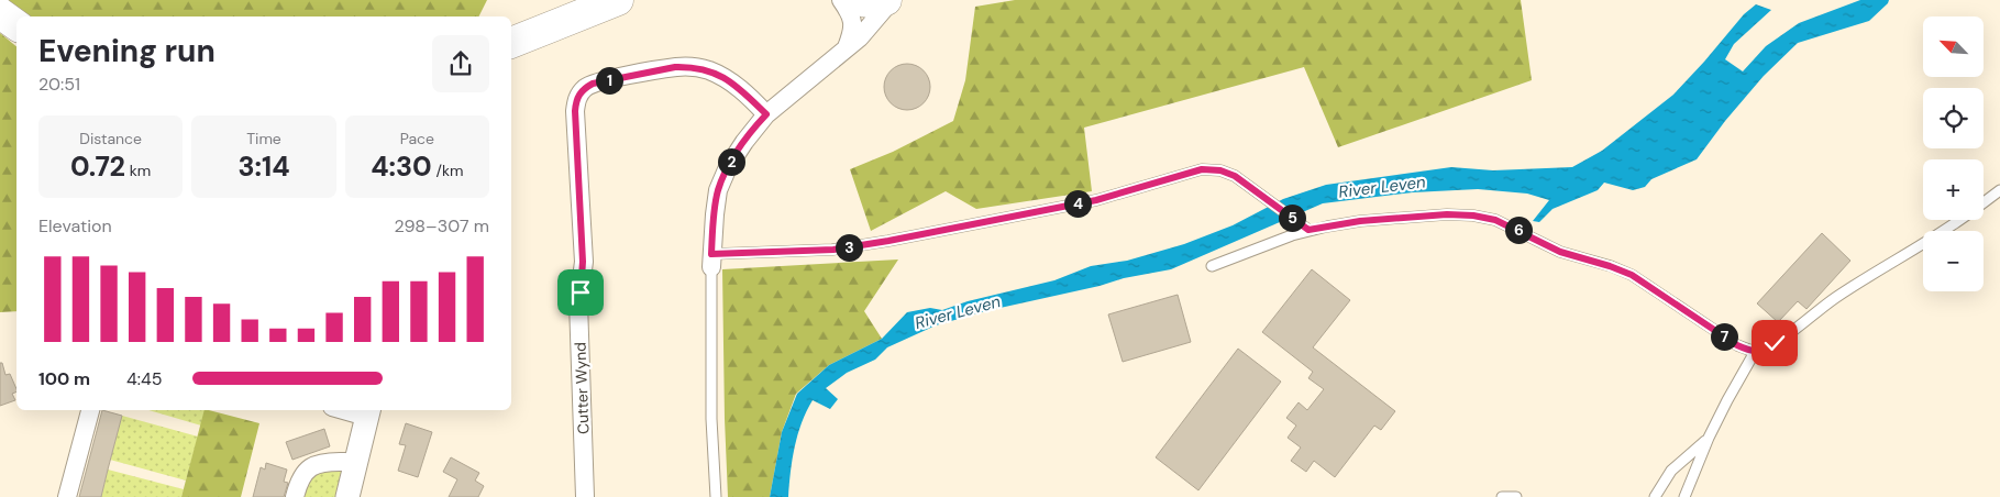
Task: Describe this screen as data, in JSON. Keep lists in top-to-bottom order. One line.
{"streets":{"street":["Cutter Wynd"]},"water":["River Leven"],"north":"top left","page":{"map_buttons":["+","−"],"heading":["Evening run","20:51"],"pins":["1","2","4","5","6","3","7"],"stats":[["Distance","0.72 km"],["Time","3:14"],["Pace","4:30 /km"]],"chart":["Elevation","298–307 m"],"list":[{"name":"100 m","note":"4:45"}]}}
